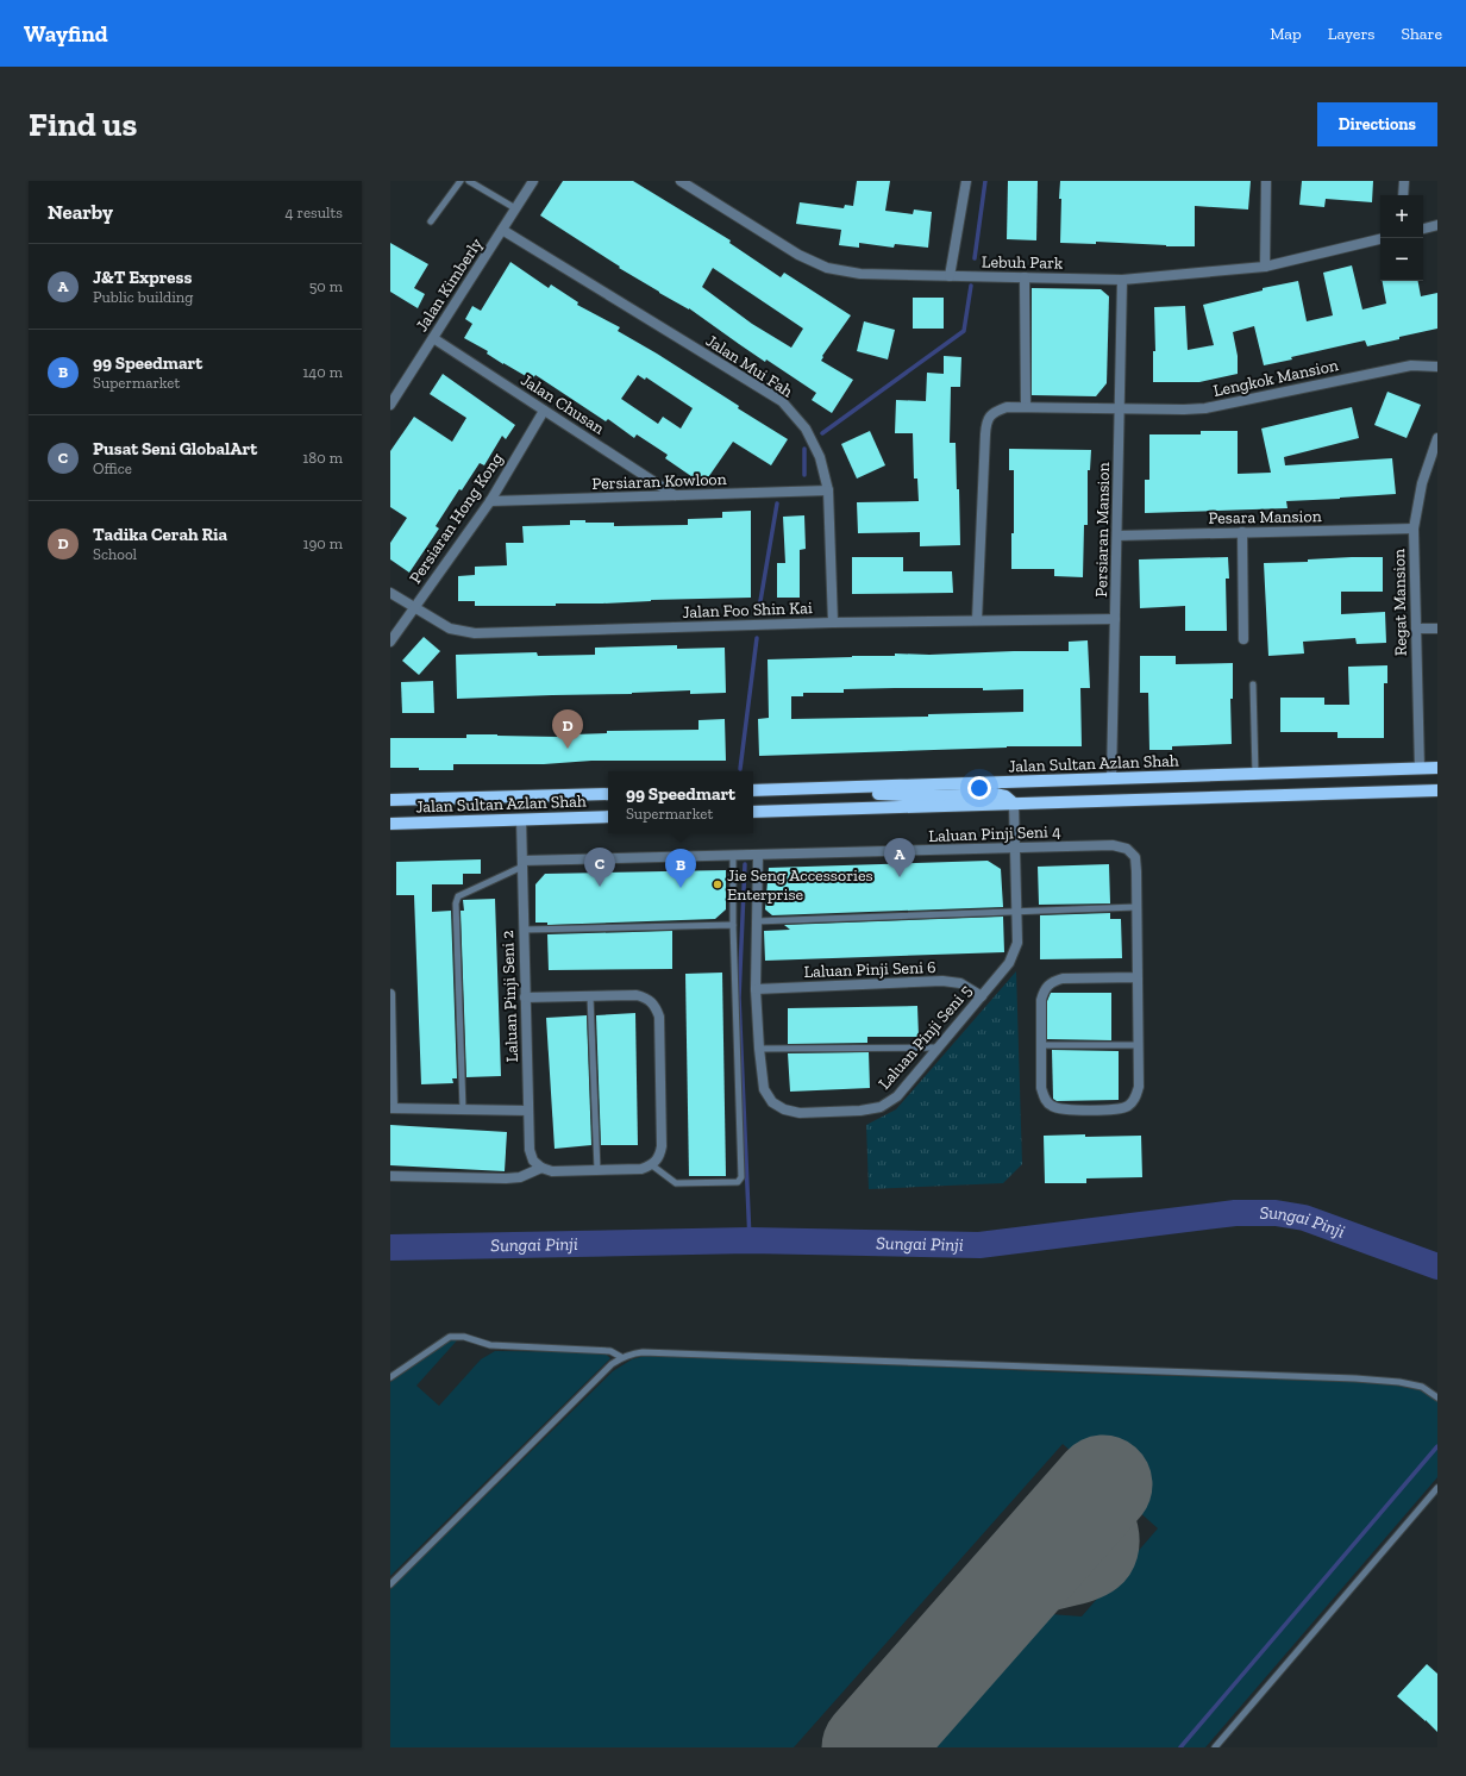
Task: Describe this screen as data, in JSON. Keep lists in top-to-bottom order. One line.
{"streets":{"main road":["Jalan Sultan Azlan Shah"],"street":["Lebuh Park","Jalan Kimberly","Jalan Mui Fah","Lengkok Mansion","Jalan Chusan","Persiaran Kowloon","Pesara Mansion","Persiaran Hong Kong","Persiaran Mansion","Regat Mansion","Jalan Foo Shin Kai","Laluan Pinji Seni 4","Laluan Pinji Seni 6","Laluan Pinji Seni 2","Laluan Pinji Seni 5"]},"crossings":[["Lebuh Park","Persiaran Mansion"],["Jalan Kimberly","Jalan Mui Fah"],["Jalan Kimberly","Jalan Chusan"],["Jalan Mui Fah","Persiaran Kowloon"],["Jalan Mui Fah","Jalan Foo Shin Kai"],["Lengkok Mansion","Persiaran Mansion"],["Lengkok Mansion","Jalan Foo Shin Kai"],["Jalan Chusan","Persiaran Kowloon"],["Jalan Chusan","Persiaran Hong Kong"],["Persiaran Kowloon","Persiaran Hong Kong"],["Pesara Mansion","Persiaran Mansion"],["Pesara Mansion","Regat Mansion"],["Persiaran Hong Kong","Jalan Foo Shin Kai"],["Persiaran Mansion","Jalan Foo Shin Kai"],["Persiaran Mansion","Jalan Sultan Azlan Shah"],["Regat Mansion","Jalan Sultan Azlan Shah"],["Jalan Sultan Azlan Shah","Laluan Pinji Seni 2"],["Laluan Pinji Seni 4","Laluan Pinji Seni 2"],["Laluan Pinji Seni 4","Laluan Pinji Seni 5"],["Laluan Pinji Seni 6","Laluan Pinji Seni 5"]],"water":["Sungai Pinji"],"places":["Jie Seng Accessories Enterprise"],"page":{"header":"Wayfind","nav":["Map","Layers","Share"],"buttons":"Directions","title":"Find us","heading":["Nearby","4 results"],"map_buttons":["+","−"],"list":[{"mark":"A","name":"J&T Express","note":"Public building","value":"50 m"},{"mark":"B","name":"99 Speedmart","note":"Supermarket","value":"140 m"},{"mark":"C","name":"Pusat Seni GlobalArt","note":"Office","value":"180 m"},{"mark":"D","name":"Tadika Cerah Ria","note":"School","value":"190 m"}],"pins":["D","A","C","B"],"popup":["99 Speedmart","Supermarket"]}}
